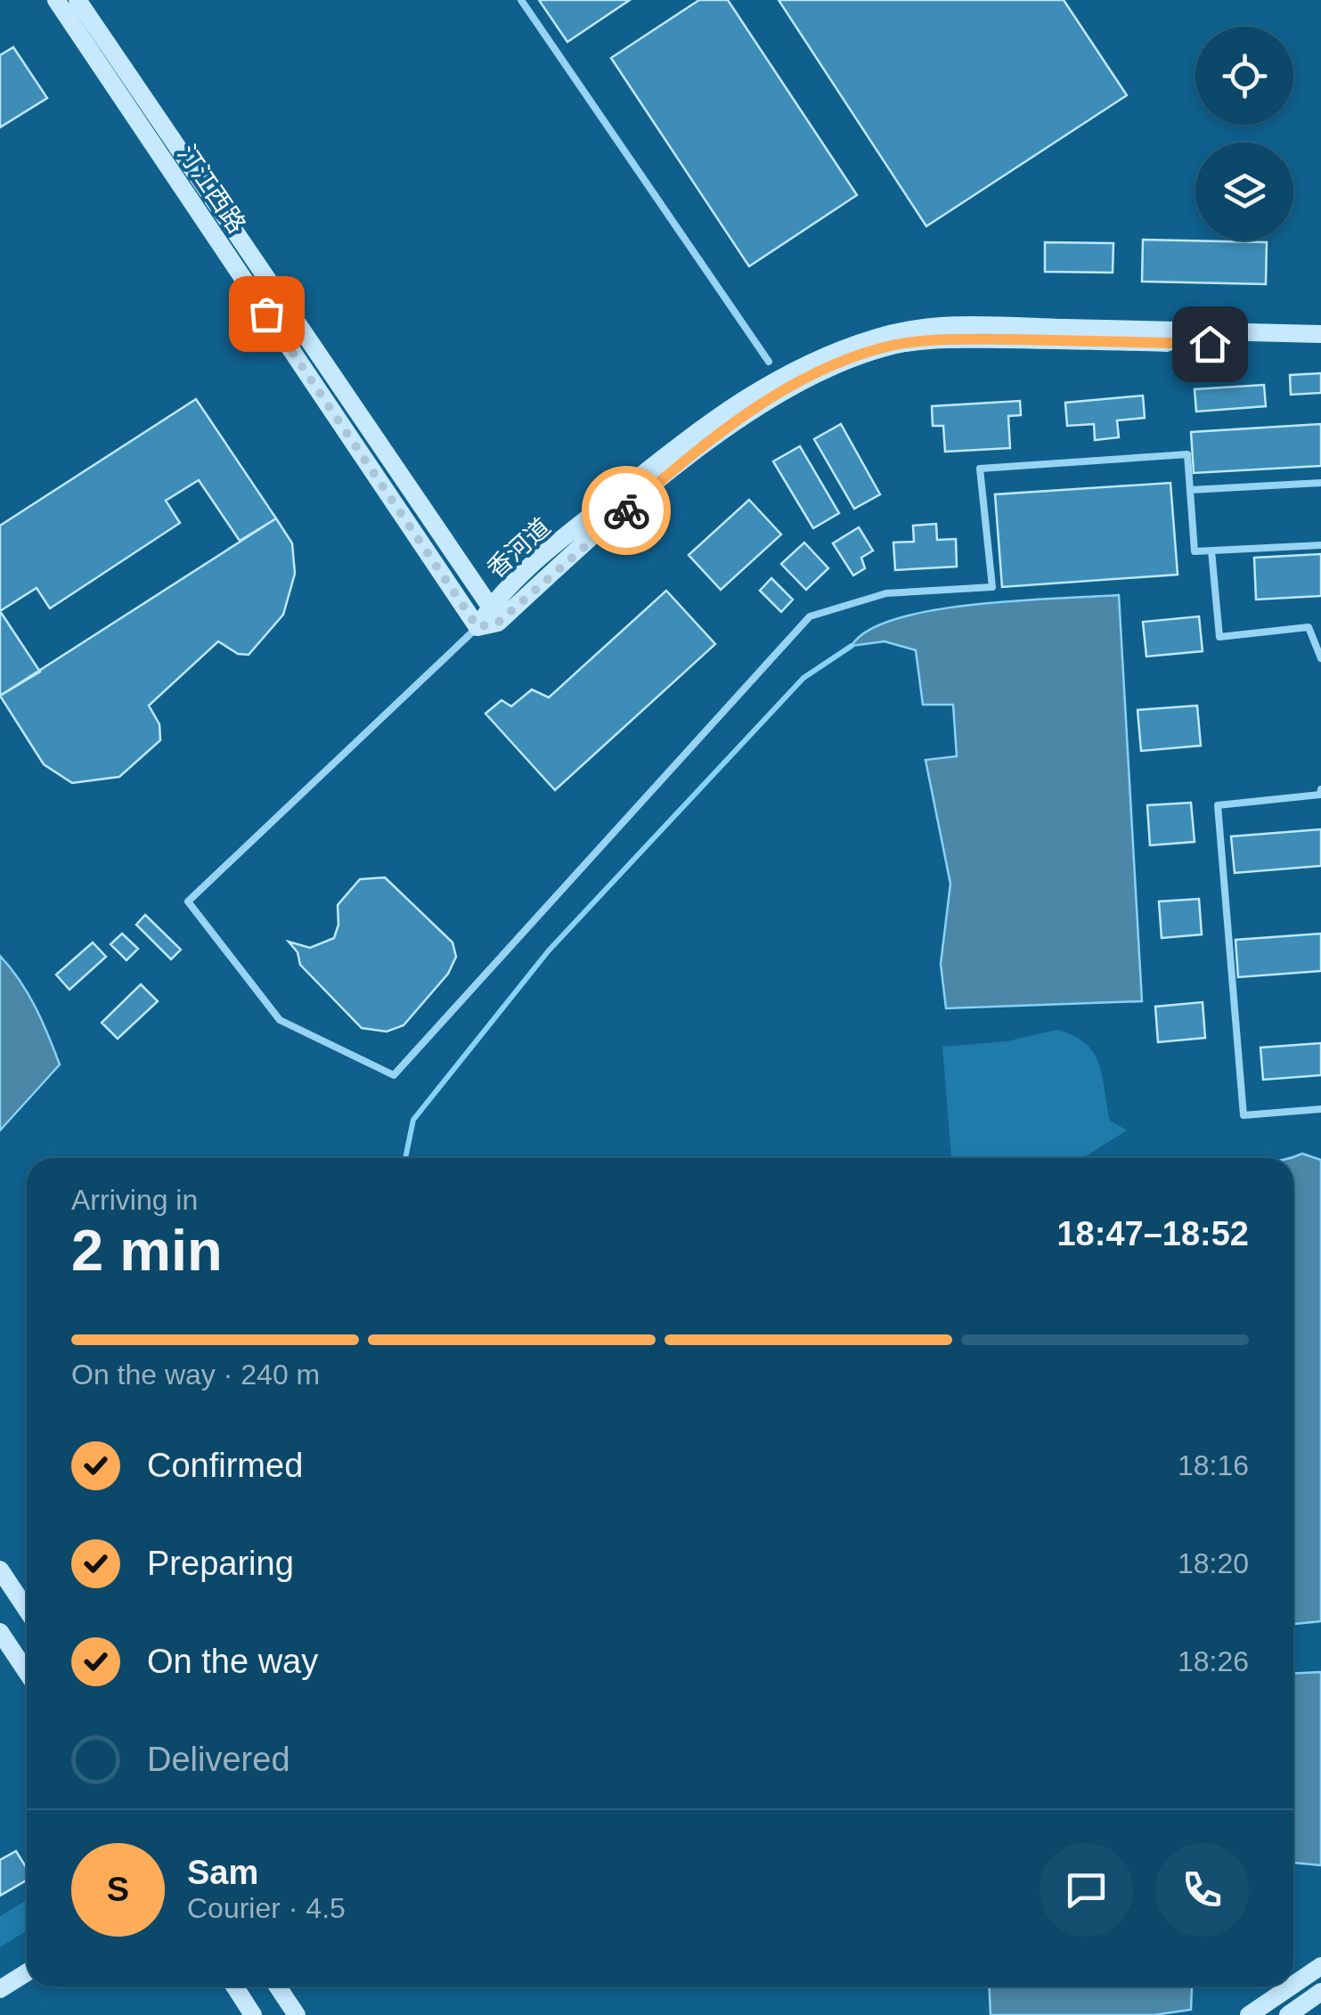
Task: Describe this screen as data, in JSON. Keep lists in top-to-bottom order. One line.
{"streets":{"street":["汀江西路","香河道"]},"crossings":[["汀江西路","香河道"]],"page":{"heading":["2 min","Arriving in","18:47–18:52"],"panel":["Sam","Courier · 4.5"],"bar":"On the way · 240 m","list":[["Confirmed","18:16"],["Preparing","18:20"],["On the way","18:26"],"Delivered"],"round":"S"}}
